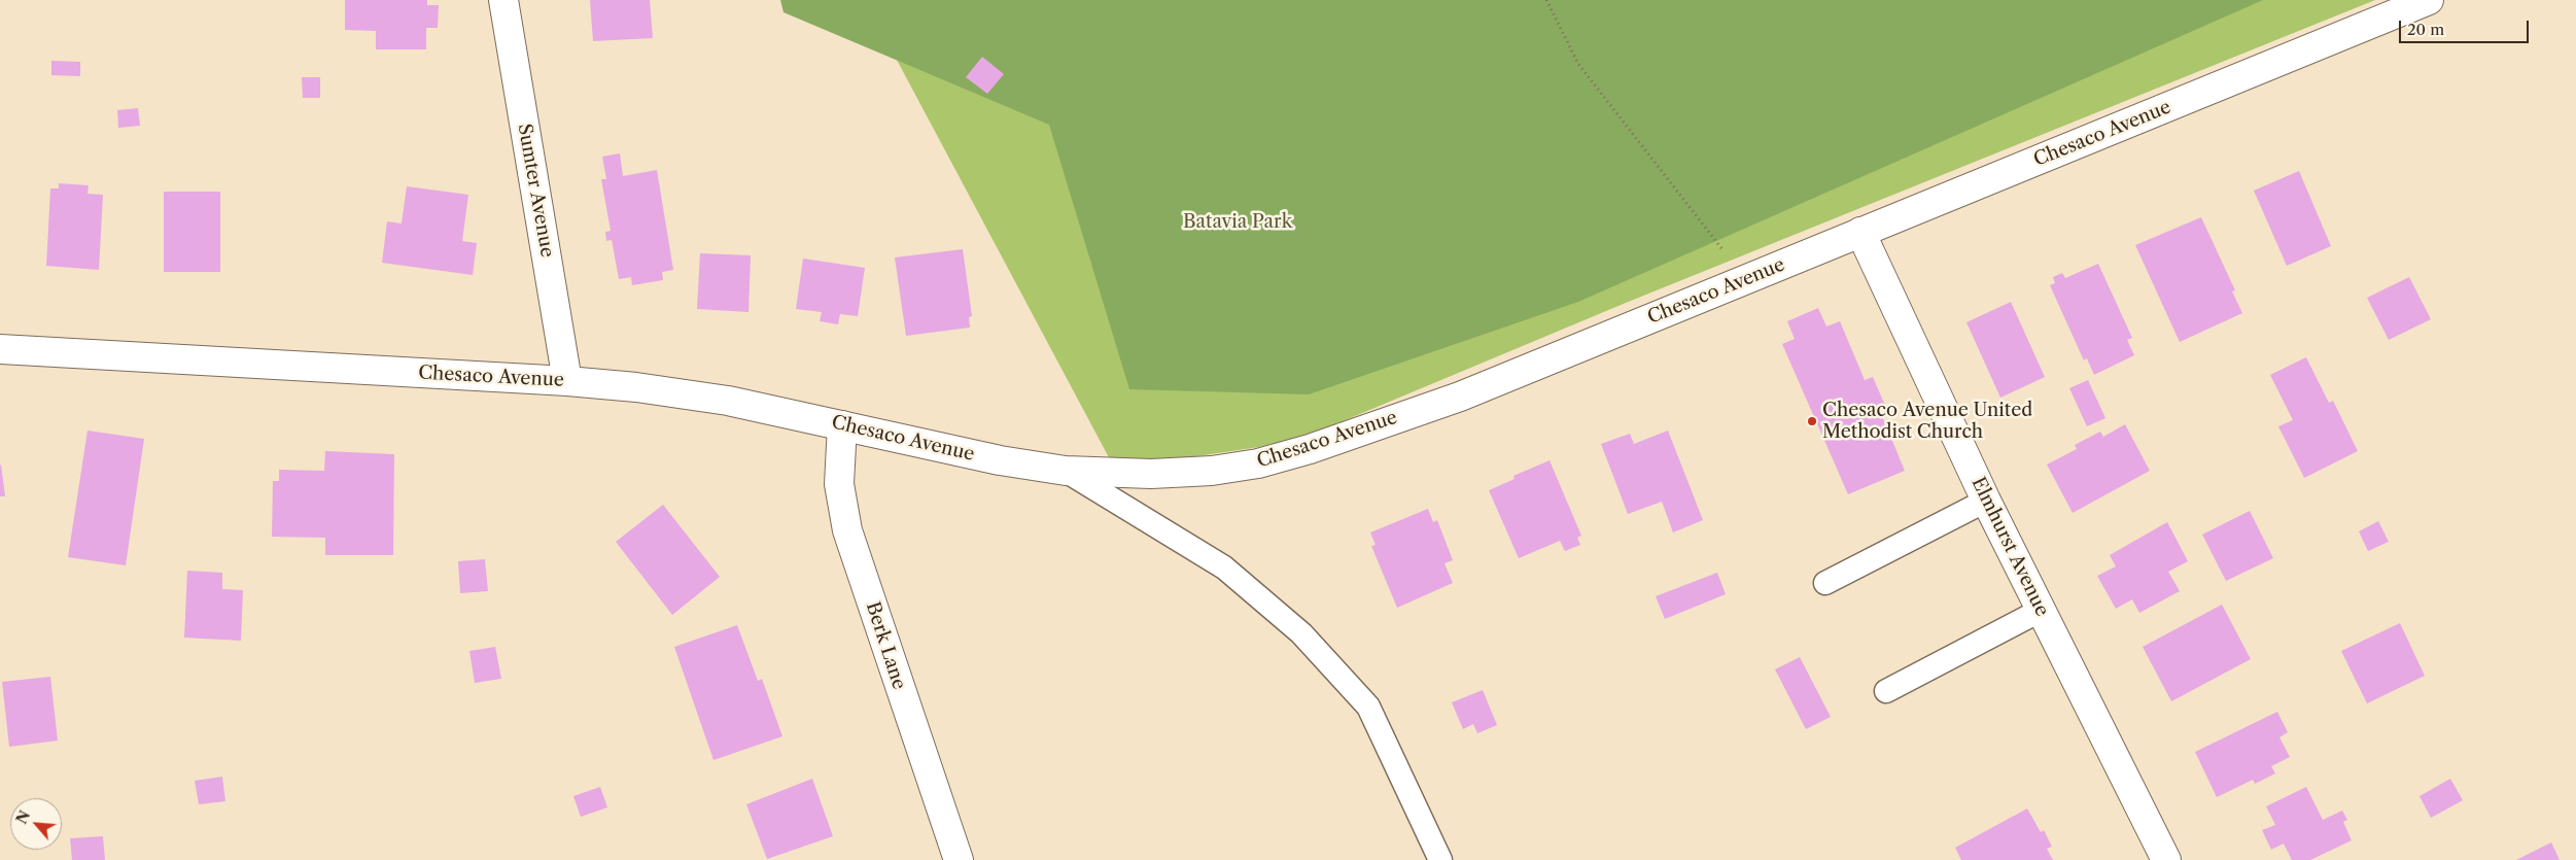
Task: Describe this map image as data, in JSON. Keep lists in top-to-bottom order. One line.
{"streets":{"street":["Chesaco Avenue","Sumter Avenue","Elmhurst Avenue","Berk Lane"]},"crossings":[["Chesaco Avenue","Sumter Avenue"],["Chesaco Avenue","Elmhurst Avenue"],["Chesaco Avenue","Berk Lane"]],"parks":["Batavia Park"],"places":["Chesaco Avenue United Methodist Church"],"scale_bar":"20 m","north":"top left"}
